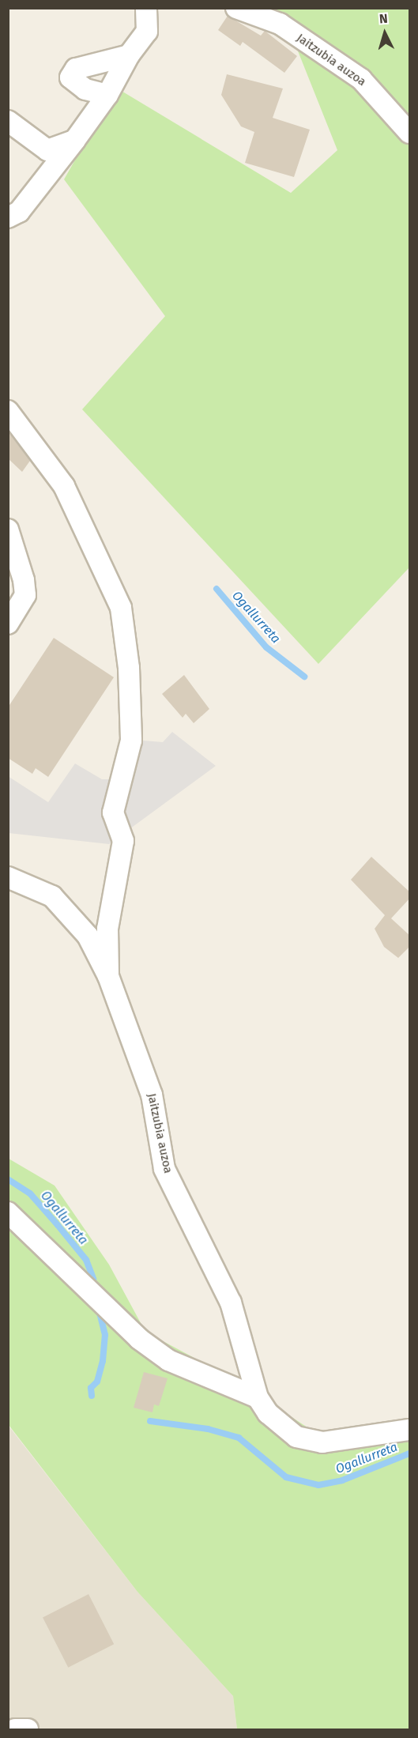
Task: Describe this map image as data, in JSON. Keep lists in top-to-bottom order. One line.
{"streets":{"street":["Jaitzubia auzoa"]},"water":["Ogallurreta"],"north":"top"}
